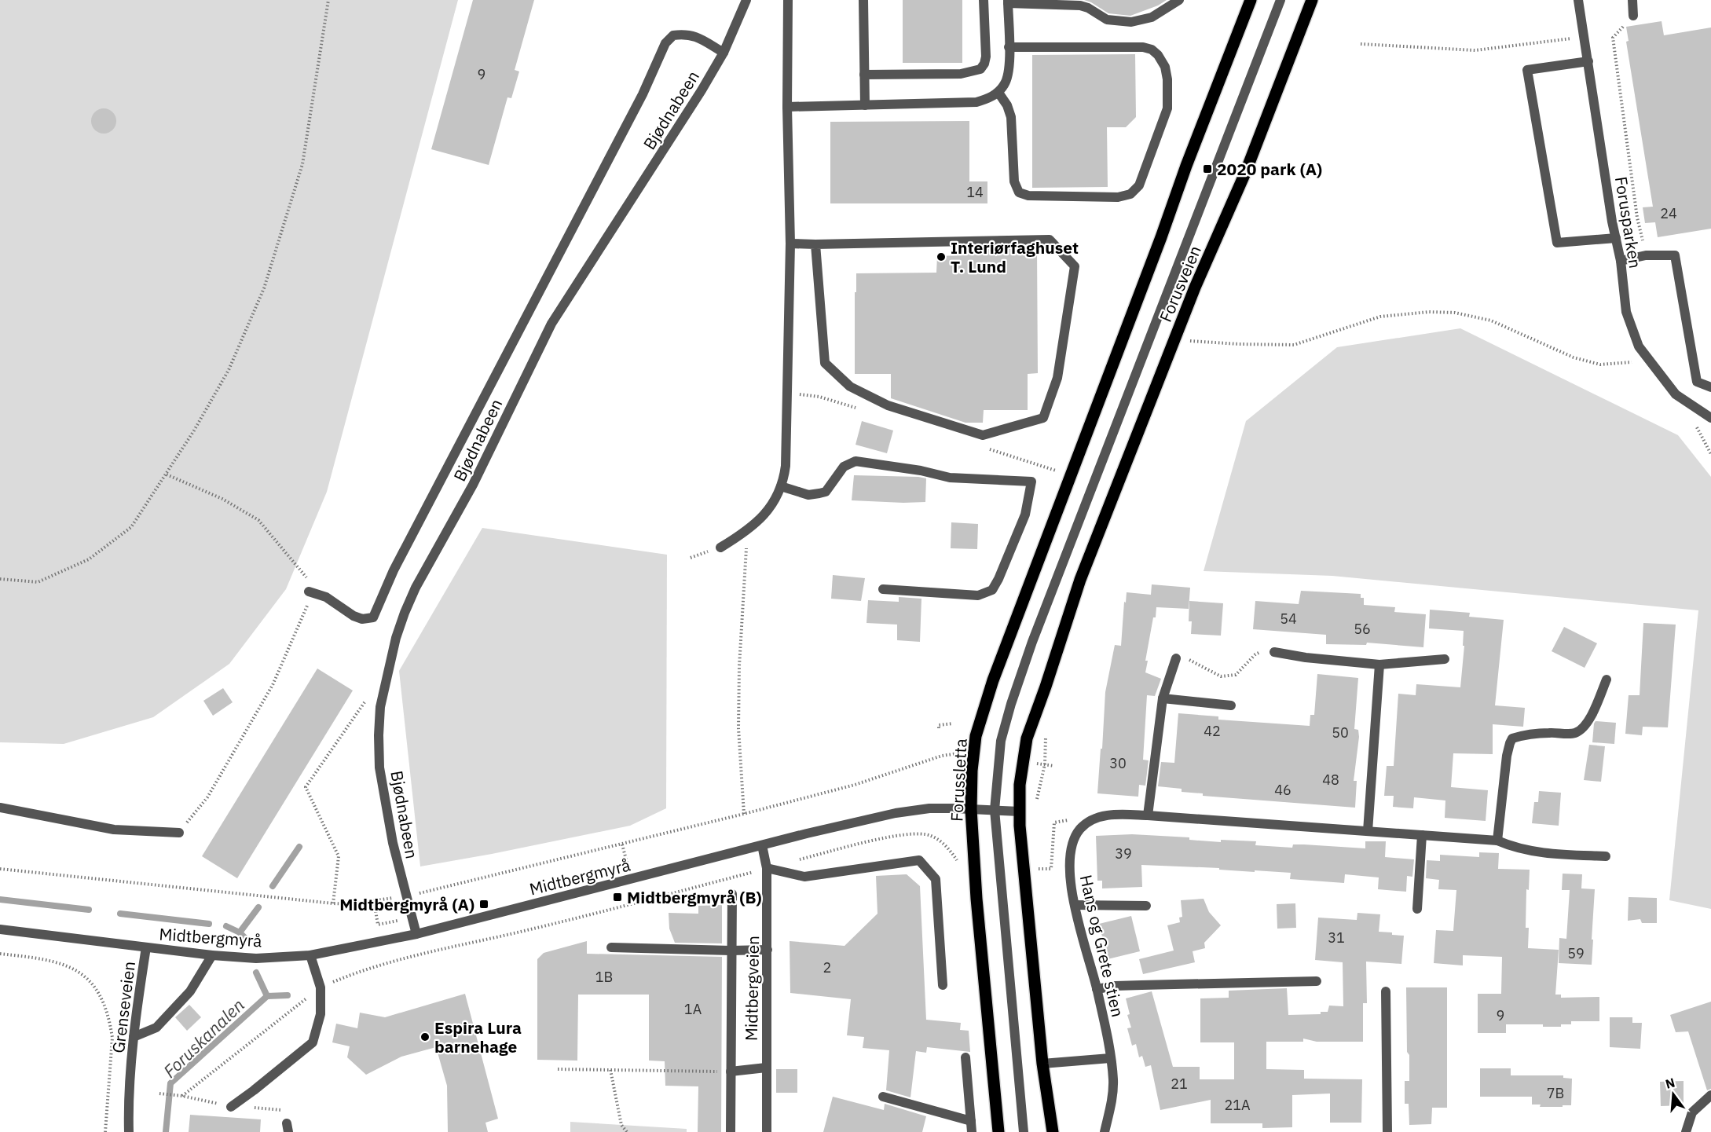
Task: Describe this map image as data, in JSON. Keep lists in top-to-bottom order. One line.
{"streets":{"main road":["Forusveien","Forussletta"],"street":["Bjødnabeen","Forusparken","Midtbergmyrå","Hans og Grete stien","Midtbergveien","Grenseveien"]},"crossings":[["Bjødnabeen","Midtbergmyrå"],["Forusveien","Forussletta"],["Forusveien","Midtbergmyrå"],["Forussletta","Midtbergmyrå"],["Midtbergmyrå","Midtbergveien"],["Midtbergmyrå","Grenseveien"]],"water":["Foruskanalen"],"places":{"transit":["2020 park (A)","Midtbergmyrå (B)","Midtbergmyrå (A)"],"other":["Interiørfaghuset T. Lund","Espira Lura barnehage"]},"house_numbers":["9","14","24","54","56","42","50","30","48","46","39","31","59","2","1B","1A","9","21","7B","21A"],"north":"top"}
